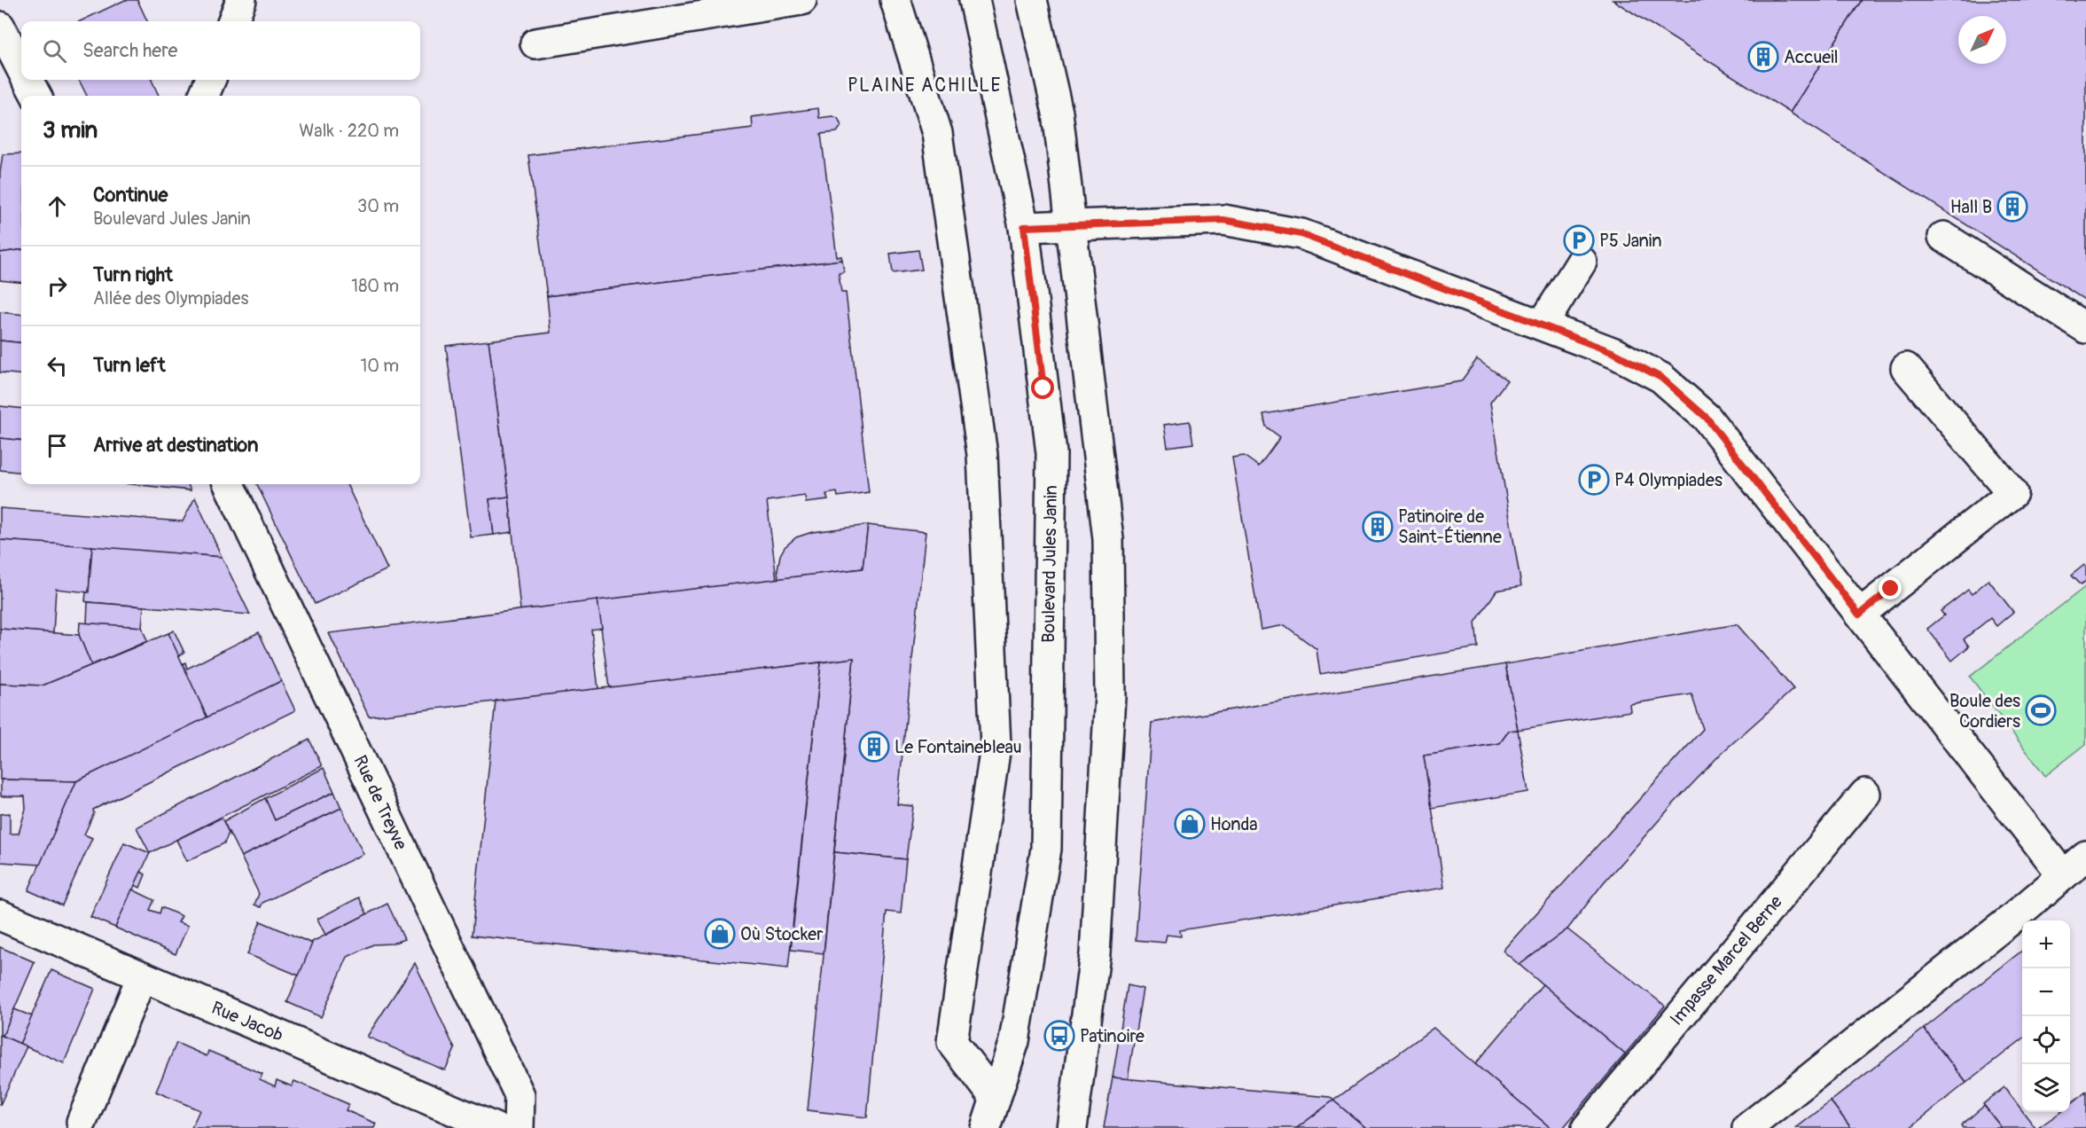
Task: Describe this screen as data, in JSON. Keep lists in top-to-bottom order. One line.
{"streets":{"street":["Boulevard Jules Janin","Rue de Treyve","Impasse Marcel Berne","Rue Jacob"]},"districts":["PLAINE ACHILLE"],"places":{"building":["Accueil","Hall B","Patinoire de Saint-Étienne","Le Fontainebleau"],"parking":["P5 Janin","P4 Olympiades"],"sports":["Boule des Cordiers"],"shop":["Honda","Où Stocker"],"bus stop":["Patinoire"]},"north":"top right","page":{"search":"Search here","heading":["3 min","Walk · 220 m"],"list":[["Continue","Boulevard Jules Janin","30 m"],["Turn right","Allée des Olympiades","180 m"],["Turn left","10 m"],"Arrive at destination"],"map_buttons":["+","−"]}}
